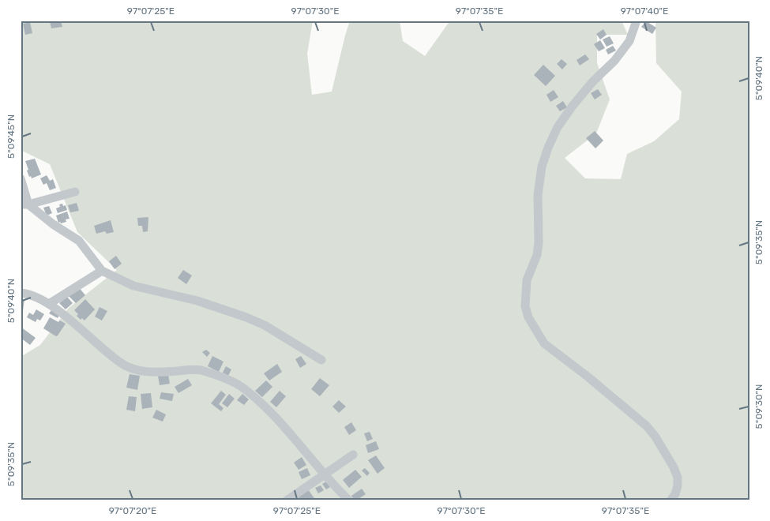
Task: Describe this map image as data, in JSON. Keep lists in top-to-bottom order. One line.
{"coordinates":["97°07'25\"E","97°07'30\"E","97°07'35\"E","97°07'40\"E","5°09'40\"N","5°09'45\"N","5°09'35\"N","5°09'30\"N","97°07'20\"E"]}
